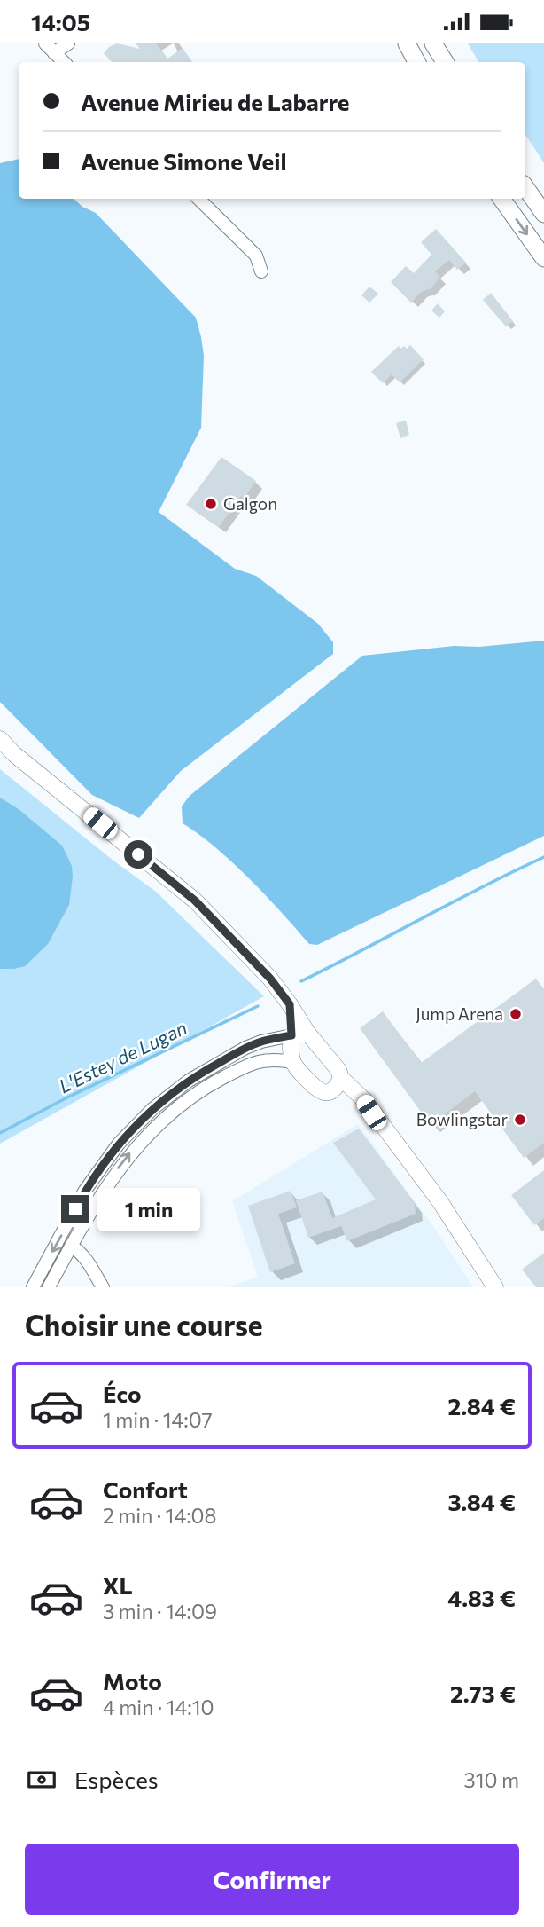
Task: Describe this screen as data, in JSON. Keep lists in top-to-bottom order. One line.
{"water":["L'Estey de Lugan"],"places":["Galgon","Jump Arena","Bowlingstar"],"page":{"status":"14:05","banner":["Avenue Mirieu de Labarre","Avenue Simone Veil"],"bubble":"1 min","heading":"Choisir une course","list":[{"name":"Éco","note":"1 min · 14:07","value":"2.84 €"},{"name":"Confort","note":"2 min · 14:08","value":"3.84 €"},{"name":"XL","note":"3 min · 14:09","value":"4.83 €"},{"name":"Moto","note":"4 min · 14:10","value":"2.73 €"}],"pay":["Espèces","310 m"],"buttons":"Confirmer"}}
